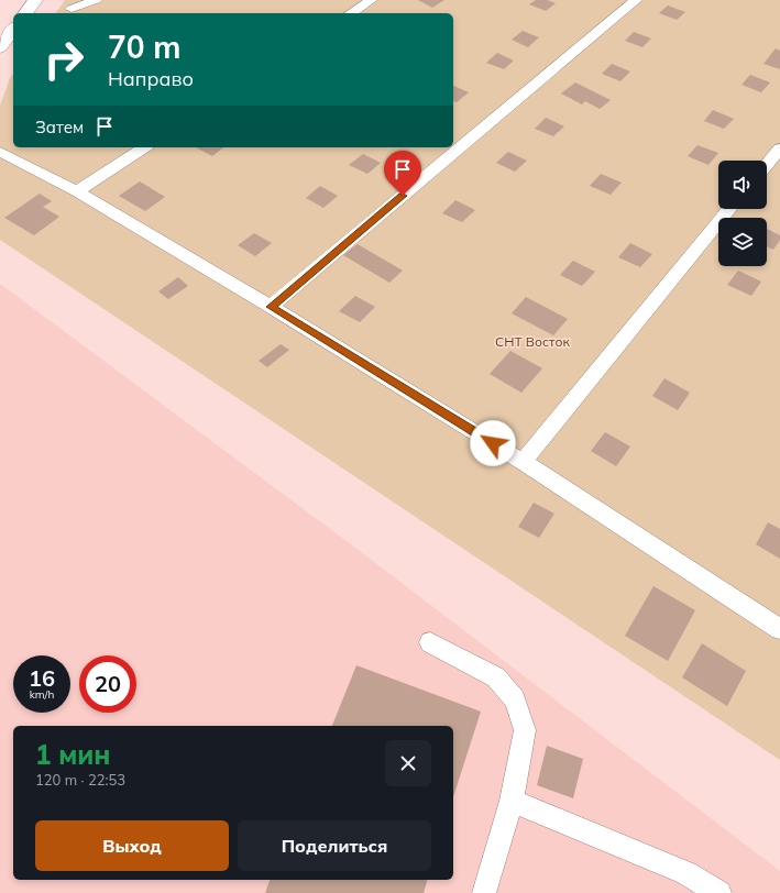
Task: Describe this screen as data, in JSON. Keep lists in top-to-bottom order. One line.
{"parks":["СНТ Восток"],"page":{"turn":["70 m","Направо"],"then":"Затем","speed":"16 km/h","limit":"20","heading":["1 мин","120 m · 22:53"],"buttons":["Выход","Поделиться"]}}
